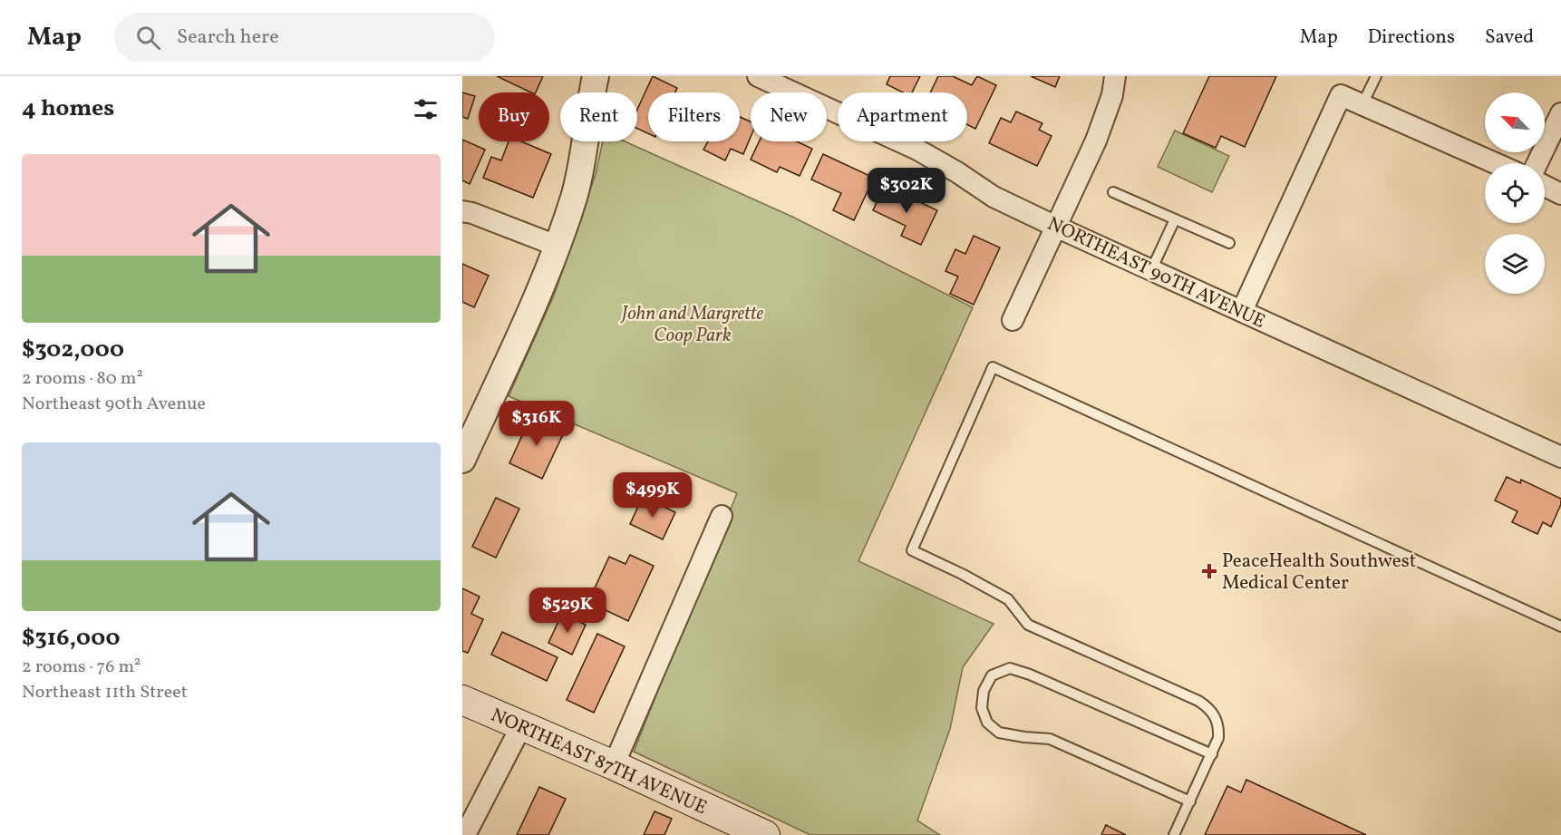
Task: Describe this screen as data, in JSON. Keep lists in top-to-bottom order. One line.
{"streets":{"main road":["NORTHEAST 87TH AVENUE"],"street":["NORTHEAST 90TH AVENUE"]},"parks":["John and Margrette Coop Park"],"places":{"health":["PeaceHealth Southwest Medical Center"]},"north":"top left","page":{"header":"Map","search":"Search here","nav":["Map","Directions","Saved"],"heading":"4 homes","chip":["Buy","Rent","Filters","New","Apartment"],"list":[{"name":"$302,000","note":"2 rooms · 80 m² · Northeast 90th Avenue"},{"name":"$316,000","note":"2 rooms · 76 m² · Northeast 11th Street"}],"price":["$302K","$316K","$499K","$529K"]}}
